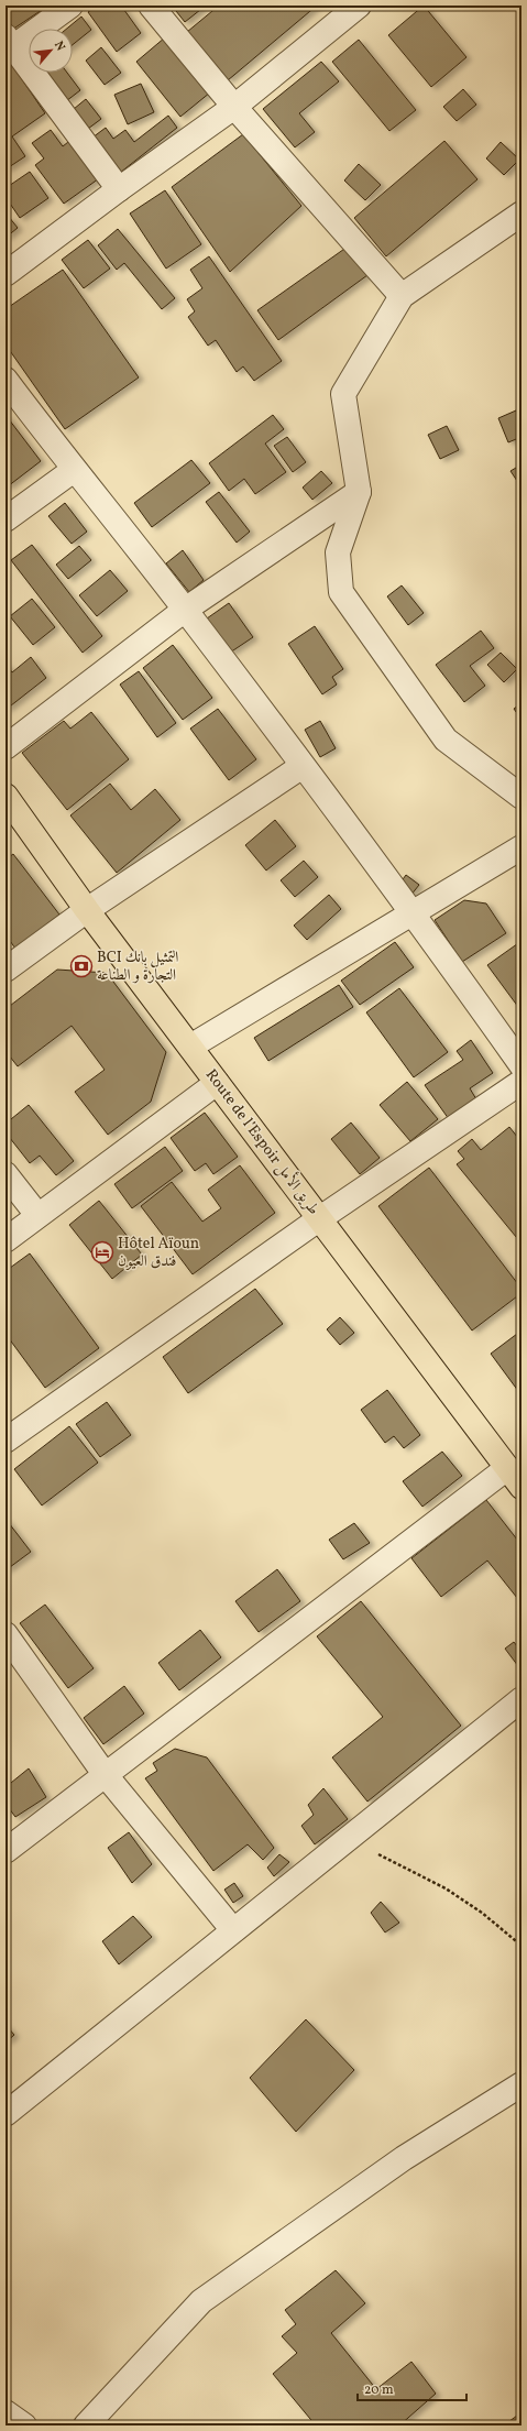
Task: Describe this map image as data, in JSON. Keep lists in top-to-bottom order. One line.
{"streets":{"highway":["Route de l’Espoir طريق الأمل"]},"places":{"bank":["BCI التمثيل بانك التجارة و الطناعة"],"hotel":["Hôtel Aïoun فندق العيون"]},"scale_bar":"20 m","north":"top right"}
